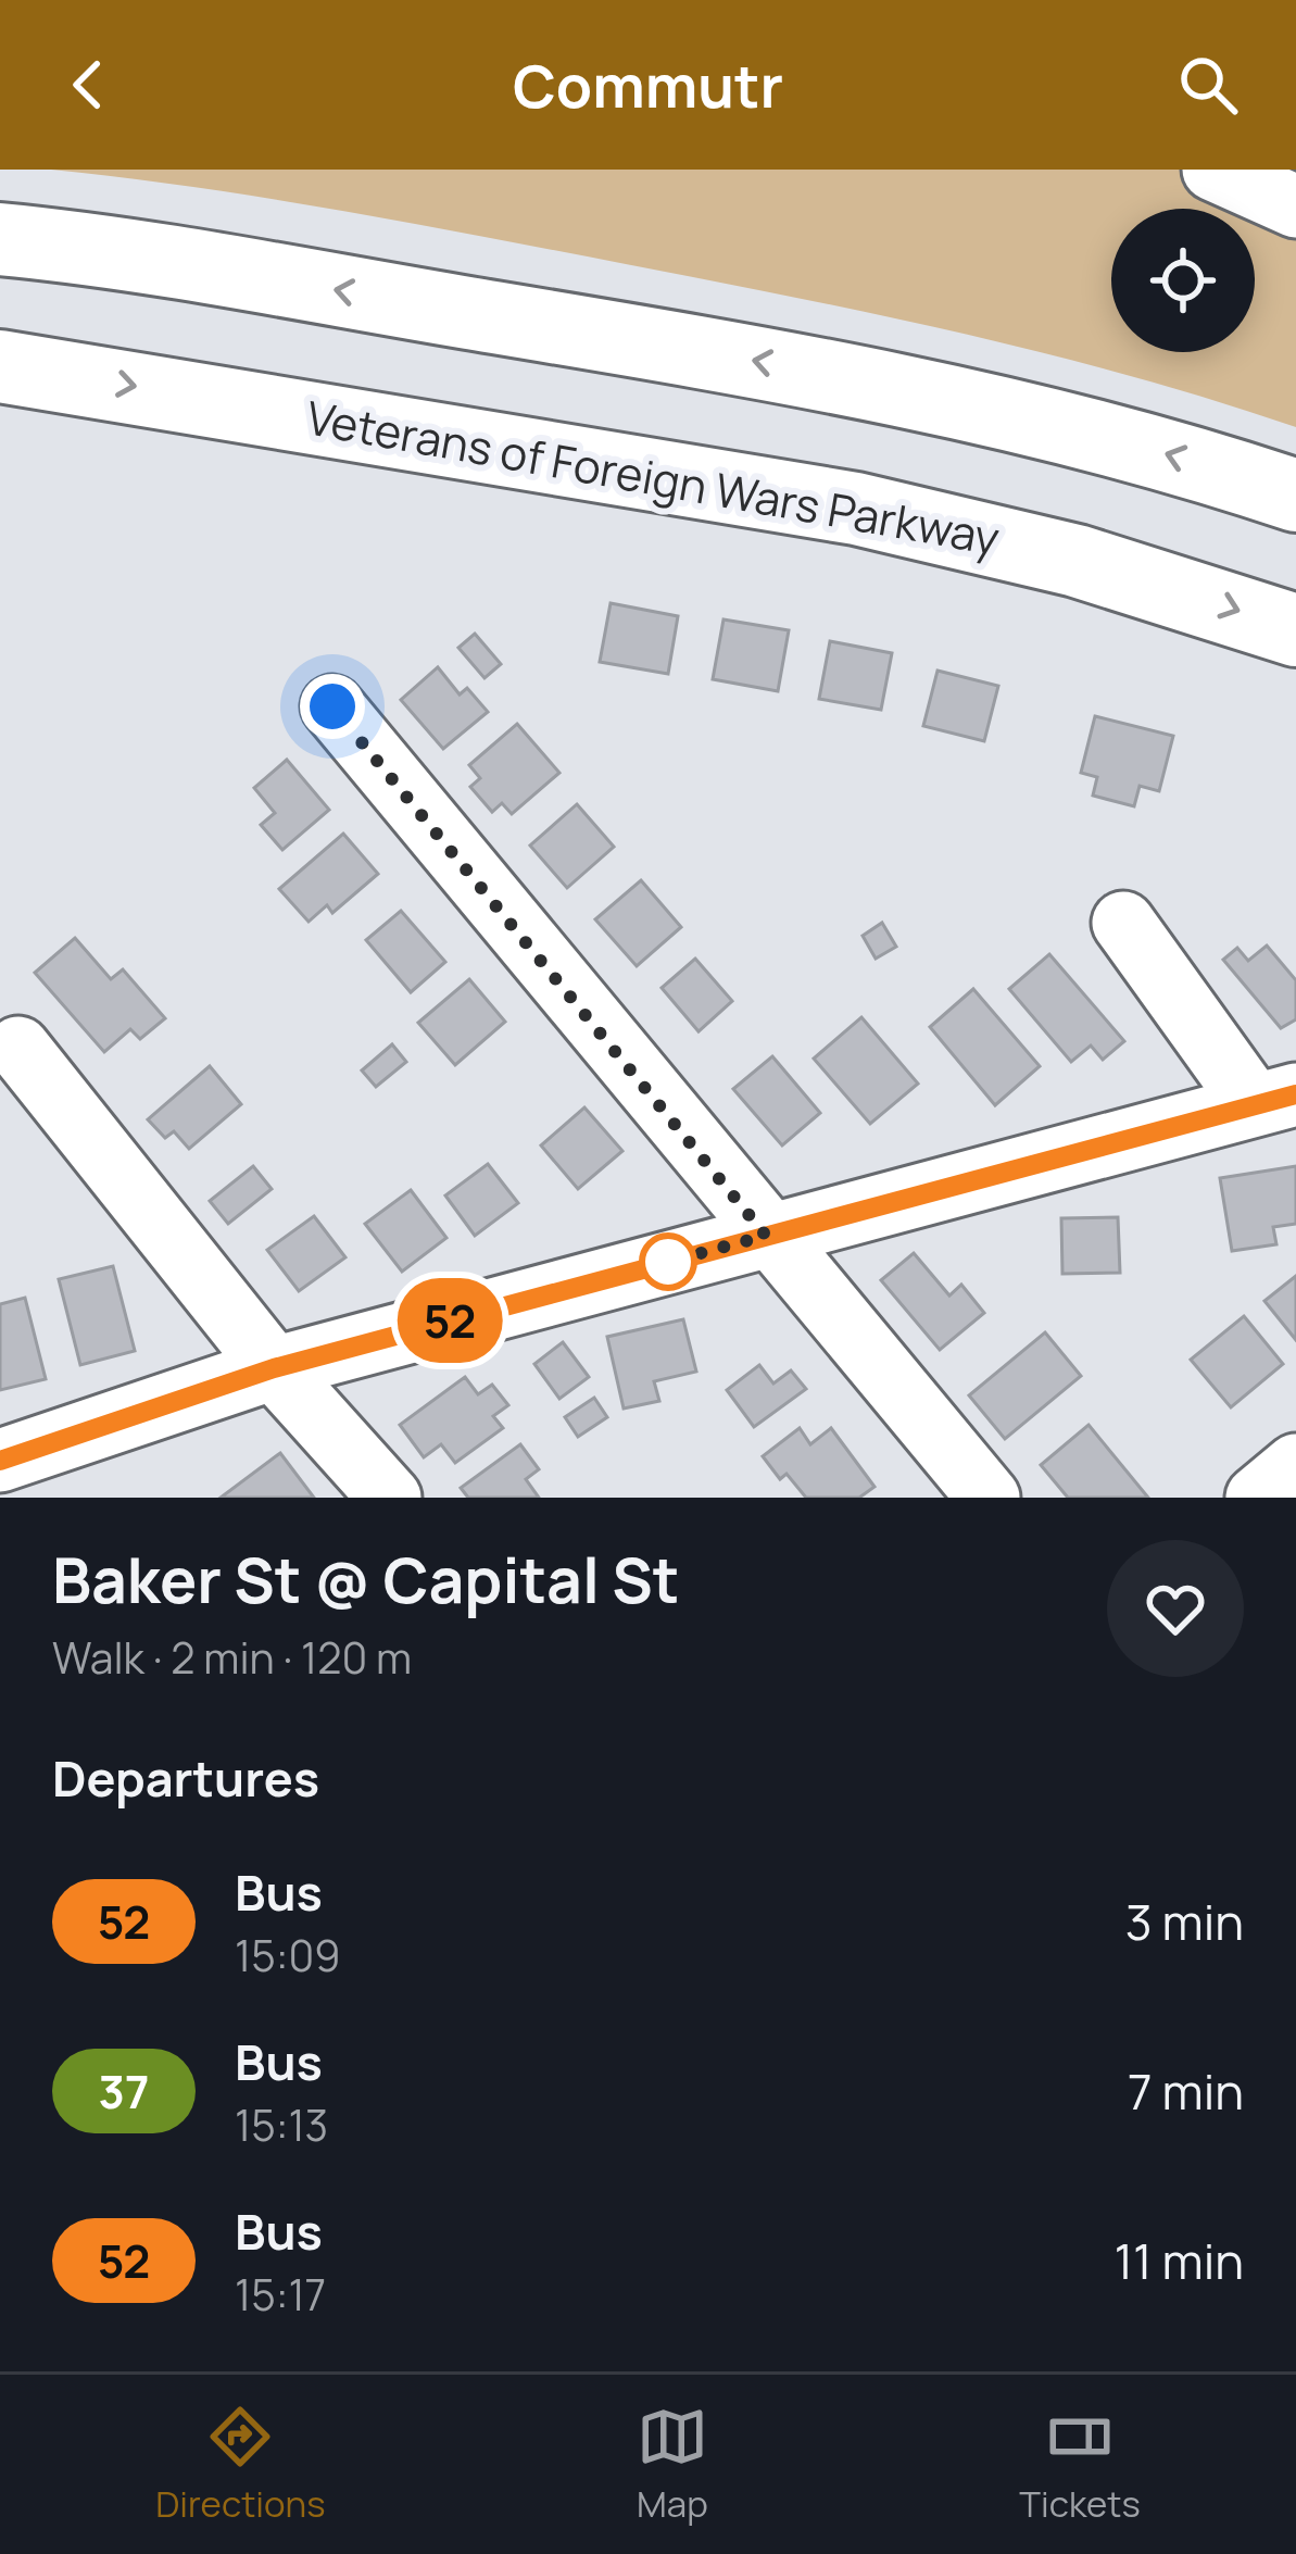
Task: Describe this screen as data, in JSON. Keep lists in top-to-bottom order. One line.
{"streets":{"highway":["Veterans of Foreign Wars Parkway"]},"lines":["bus line 52"],"page":{"header":"Commutr","on_map":"52","heading":[["Baker St @ Capital St","Walk · 2 min · 120 m"],"Departures"],"list":[{"mark":"52","name":"Bus","note":"15:09","value":"3 min"},{"mark":"37","name":"Bus","note":"15:13","value":"7 min"},{"mark":"52","name":"Bus","note":"15:17","value":"11 min"}],"tabs":["Directions","Map","Tickets"]}}
